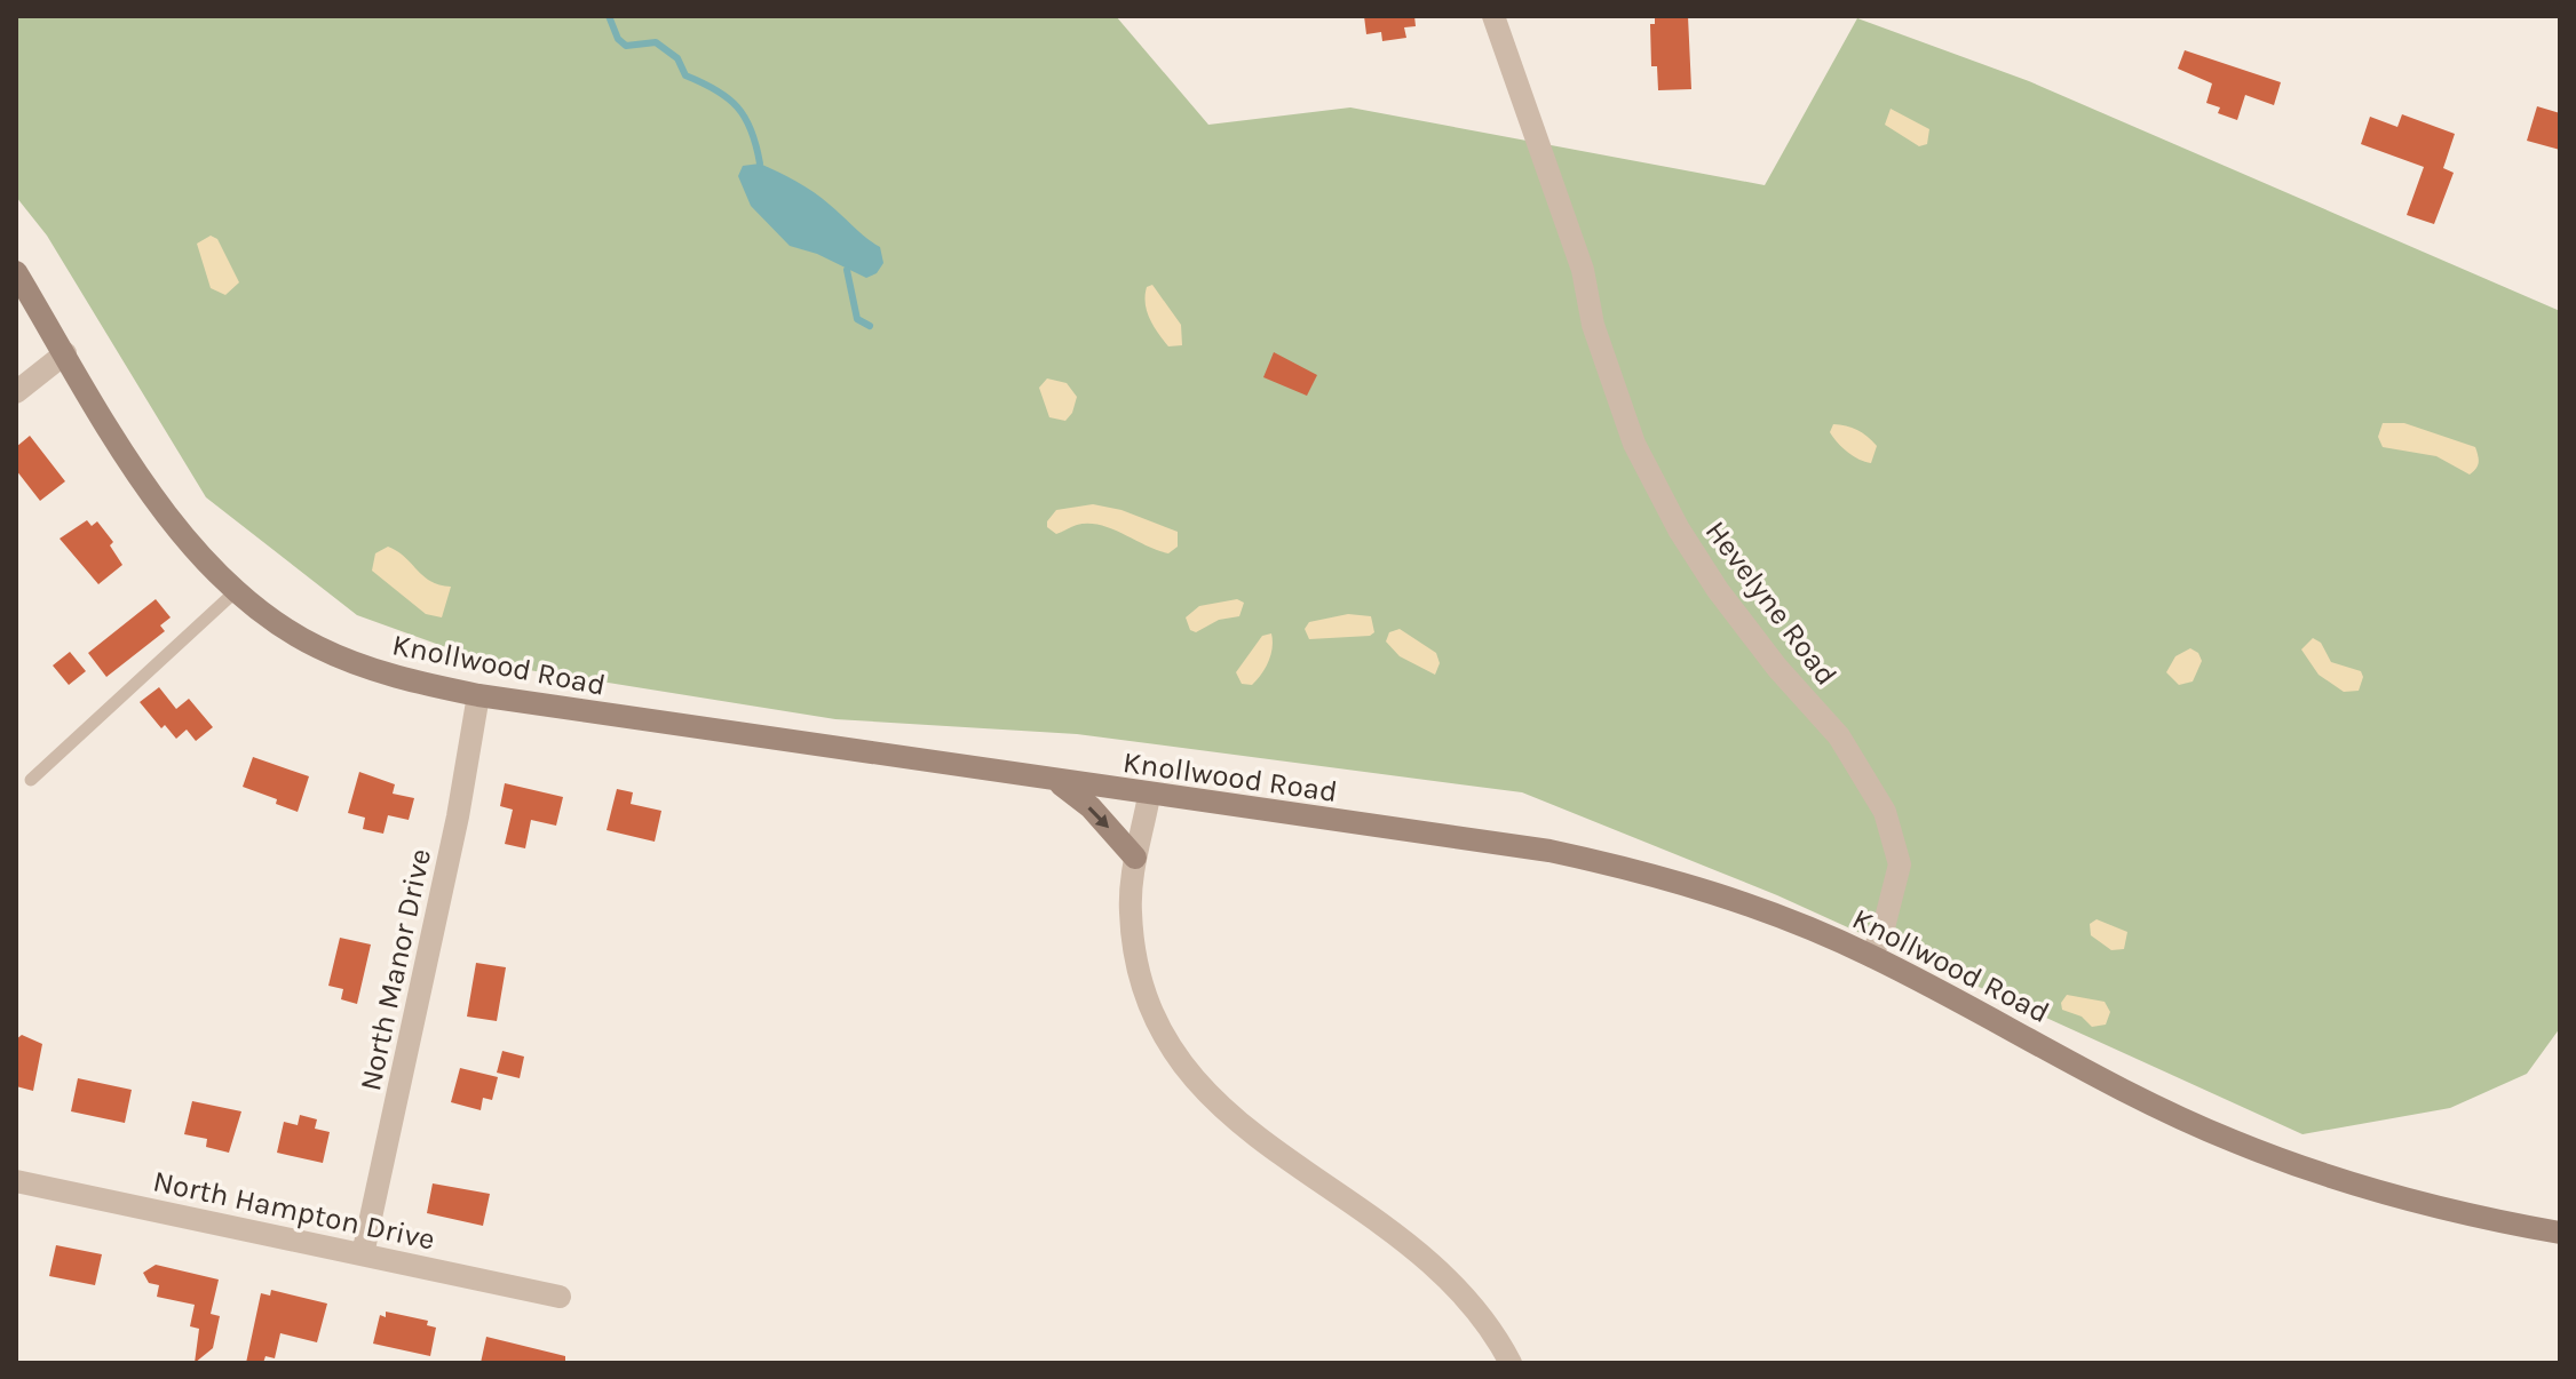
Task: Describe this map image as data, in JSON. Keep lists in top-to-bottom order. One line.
{"streets":{"main road":["Knollwood Road"],"street":["Hevelyne Road","North Manor Drive","North Hampton Drive"]},"crossings":[["Hevelyne Road","Knollwood Road"],["Knollwood Road","North Manor Drive"],["North Manor Drive","North Hampton Drive"]]}
